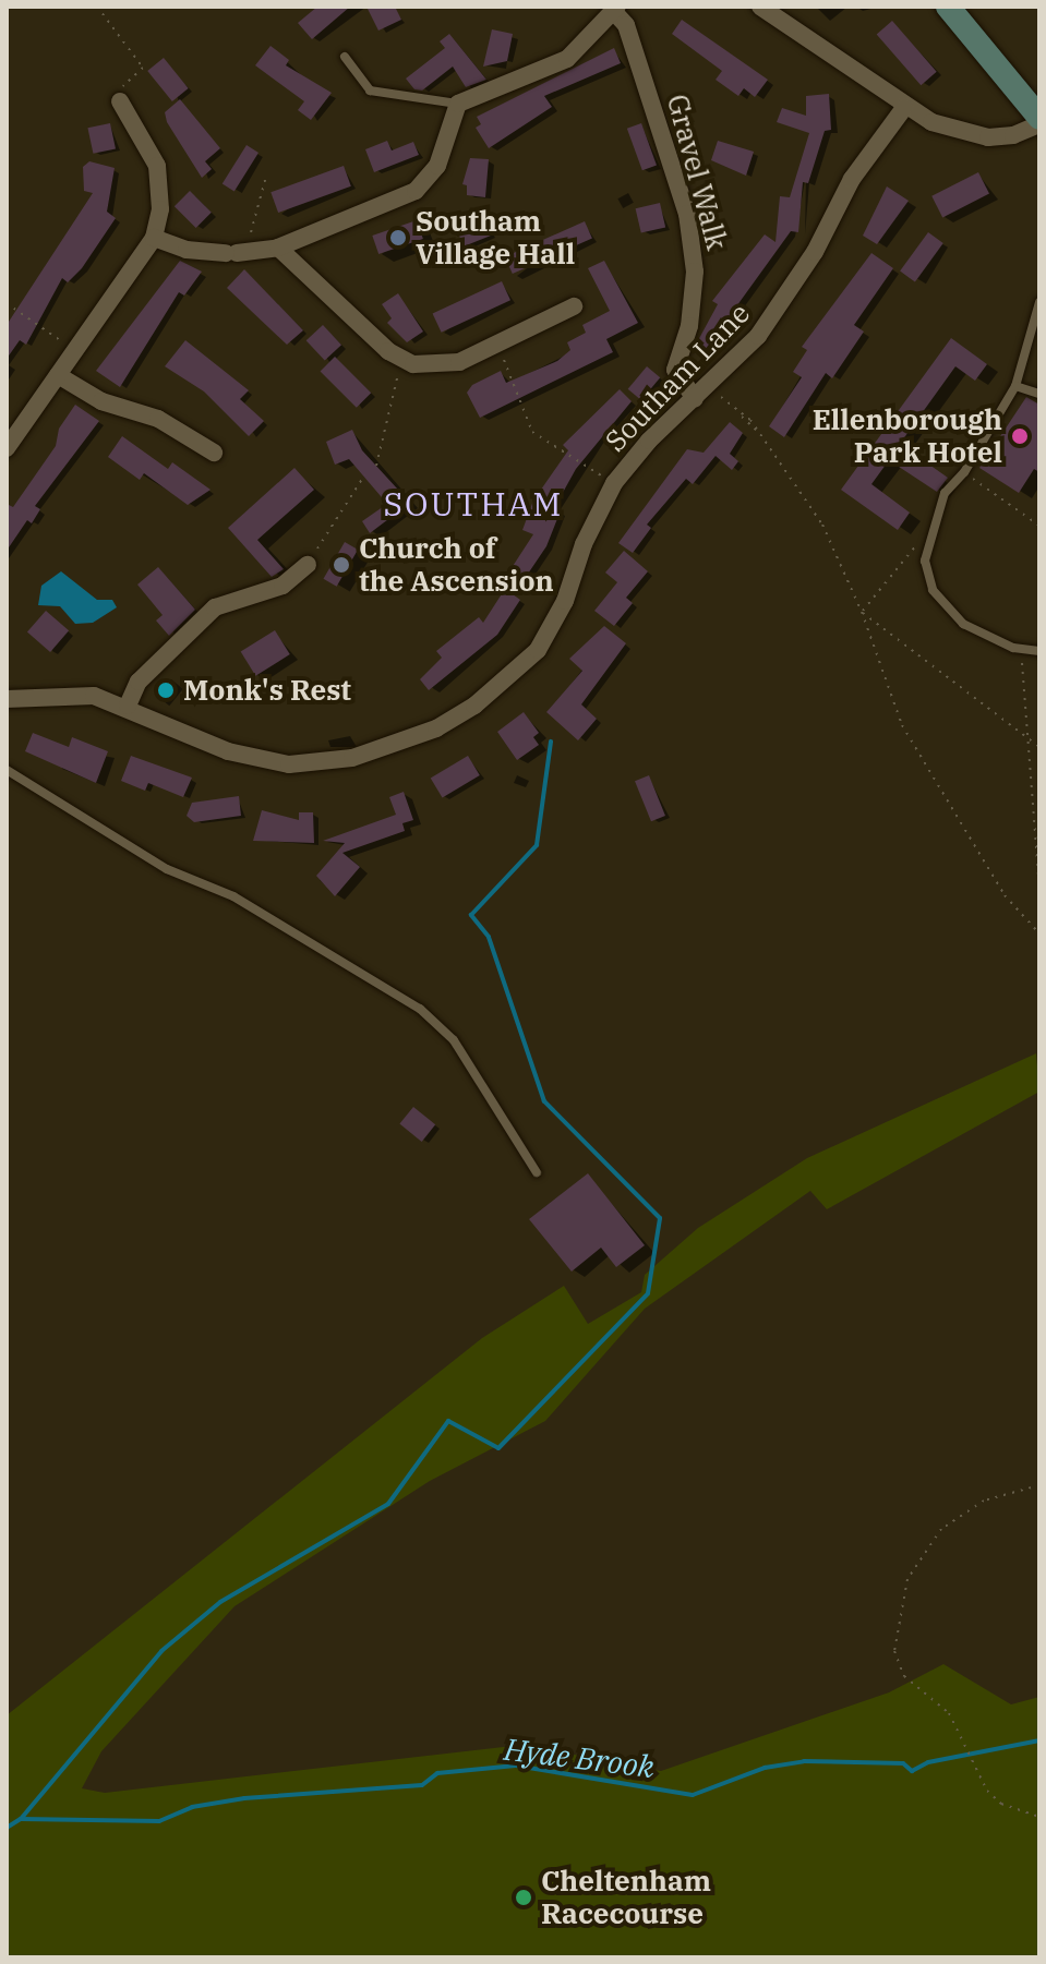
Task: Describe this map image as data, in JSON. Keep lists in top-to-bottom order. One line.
{"streets":{"street":["Gravel Walk","Southam Lane"]},"crossings":[["Gravel Walk","Southam Lane"]],"districts":["SOUTHAM"],"water":["Hyde Brook"],"places":["Southam Village Hall","Ellenborough Park Hotel","Church of the Ascension","Monk's Rest","Cheltenham Racecourse"]}
